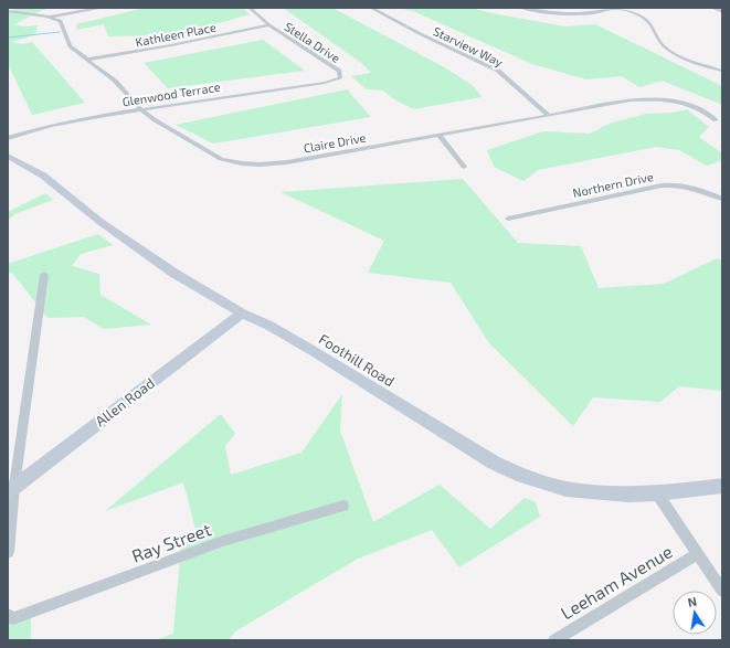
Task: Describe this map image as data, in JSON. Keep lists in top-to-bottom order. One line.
{"streets":{"street":["Kathleen Place","Stella Drive","Starview Way","Glenwood Terrace","Claire Drive","Northern Drive","Foothill Road","Allen Road","Ray Street","Leeham Avenue"]},"crossings":[["Kathleen Place","Stella Drive"],["Kathleen Place","Claire Drive"],["Stella Drive","Glenwood Terrace"],["Starview Way","Claire Drive"],["Glenwood Terrace","Claire Drive"],["Foothill Road","Allen Road"]],"north":"top"}
